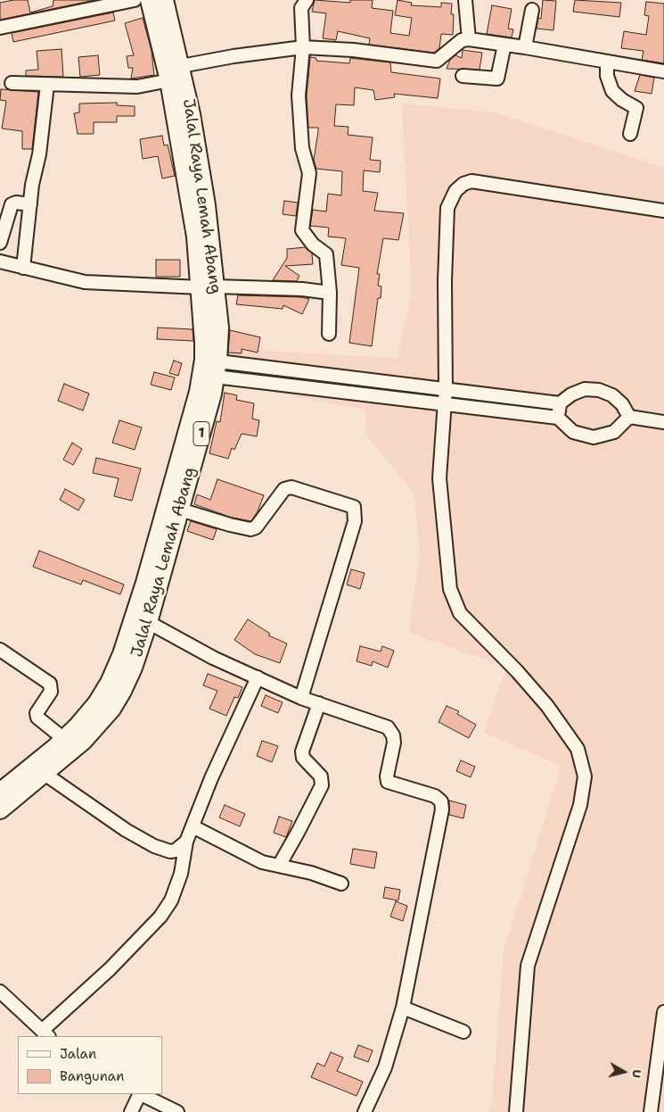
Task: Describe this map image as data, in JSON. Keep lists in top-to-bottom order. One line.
{"streets":{"highway":["Jalal Raya Lemah Abang","1"]},"legend":["Jalan","Bangunan"],"north":"right"}
